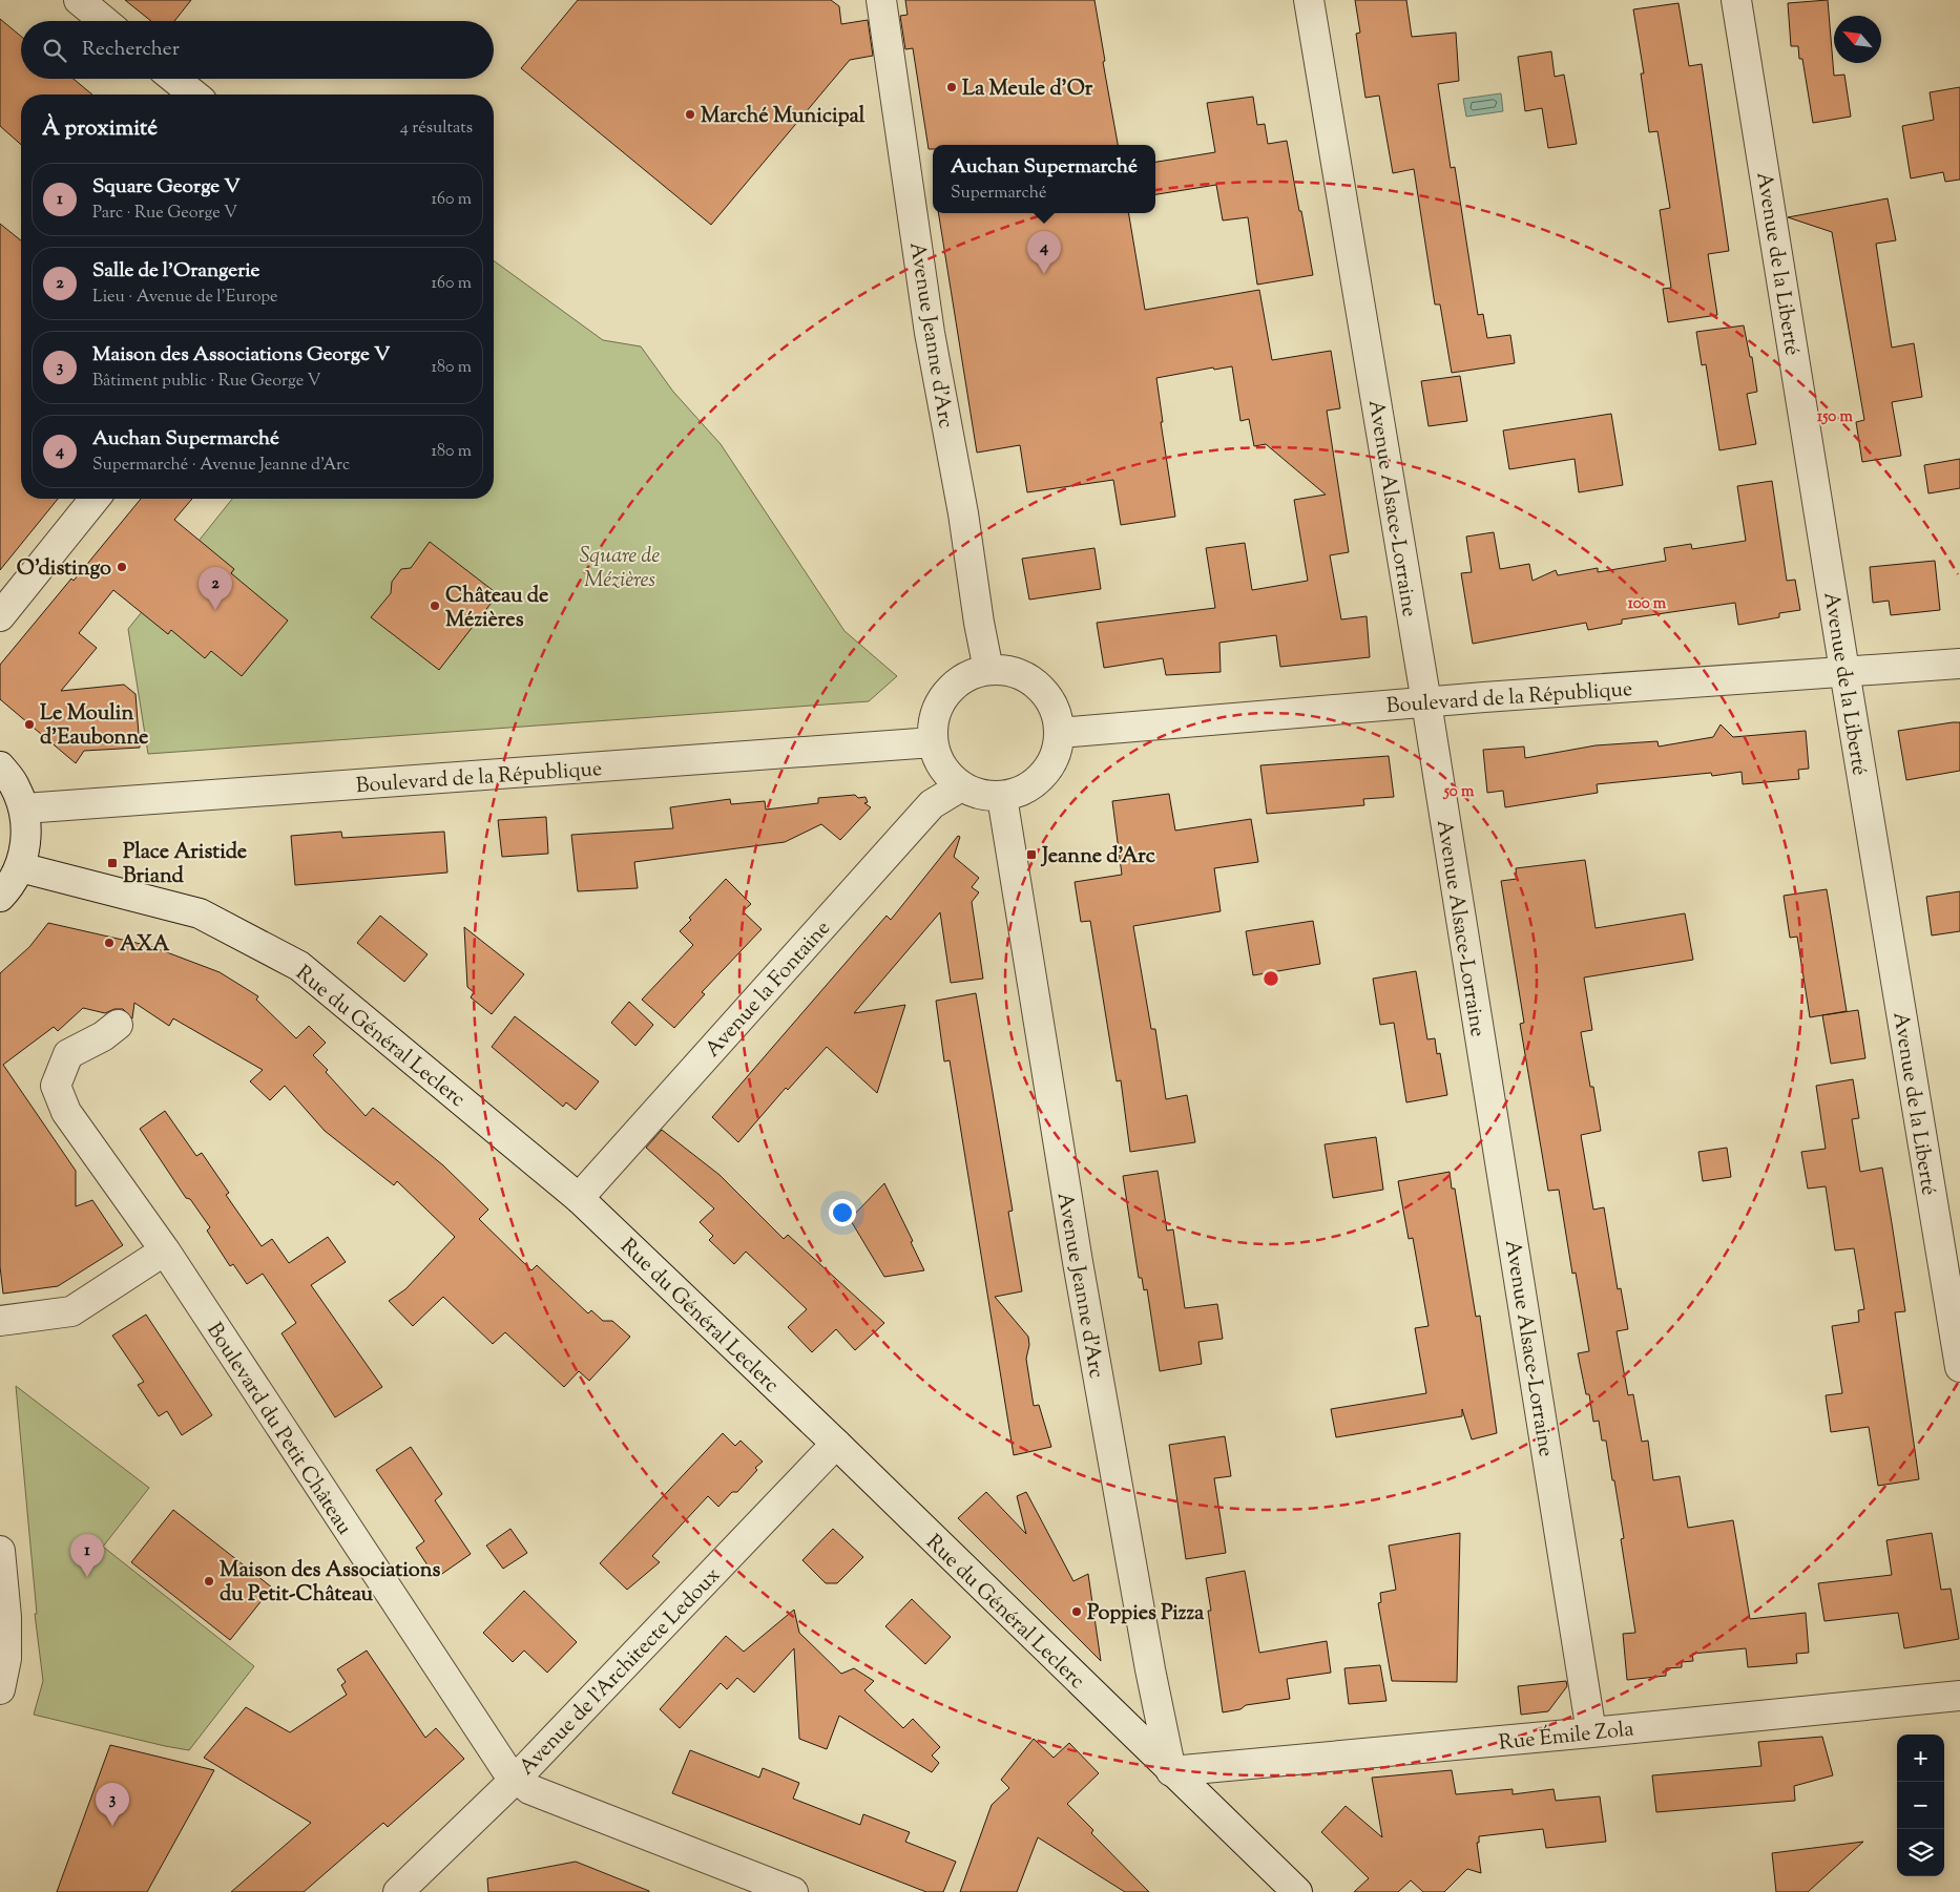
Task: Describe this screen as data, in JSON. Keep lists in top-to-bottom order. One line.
{"streets":{"street":["Avenue de la Liberté","Avenue Jeanne d'Arc","Avenue Alsace-Lorraine","Boulevard de la République","Avenue la Fontaine","Rue du Général Leclerc","Boulevard du Petit Château","Avenue de l'Architecte Ledoux","Rue Émile Zola"]},"crossings":[["Avenue de la Liberté","Boulevard de la République"],["Avenue Jeanne d'Arc","Boulevard de la République"],["Avenue Jeanne d'Arc","Avenue la Fontaine"],["Avenue Jeanne d'Arc","Rue du Général Leclerc"],["Avenue Jeanne d'Arc","Rue Émile Zola"],["Avenue Alsace-Lorraine","Boulevard de la République"],["Avenue Alsace-Lorraine","Rue Émile Zola"],["Boulevard de la République","Avenue la Fontaine"],["Avenue la Fontaine","Rue du Général Leclerc"],["Rue du Général Leclerc","Avenue de l'Architecte Ledoux"],["Rue du Général Leclerc","Rue Émile Zola"],["Boulevard du Petit Château","Avenue de l'Architecte Ledoux"]],"parks":["Square de Mézières"],"places":{"other":["La Meule d'Or","Marché Municipal","O'distingo","Château de Mézières","Le Moulin d'Eaubonne","AXA","Maison des Associations du Petit-Château","Poppies Pizza"],"transit":["Jeanne d'Arc","Place Aristide Briand"]},"north":"top left","page":{"search":"Rechercher","heading":["À proximité","4 résultats"],"popup":["Auchan Supermarché","Supermarché"],"list":[{"mark":"1","name":"Square George V","note":"Parc · Rue George V","value":"160 m"},{"mark":"2","name":"Salle de l'Orangerie","note":"Lieu · Avenue de l'Europe","value":"160 m"},{"mark":"3","name":"Maison des Associations George V","note":"Bâtiment public · Rue George V","value":"180 m"},{"mark":"4","name":"Auchan Supermarché","note":"Supermarché · Avenue Jeanne d'Arc","value":"180 m"}],"pins":["4","2","1","3"],"map_buttons":["+","−"]},"rings":["150 m","100 m","50 m"]}
